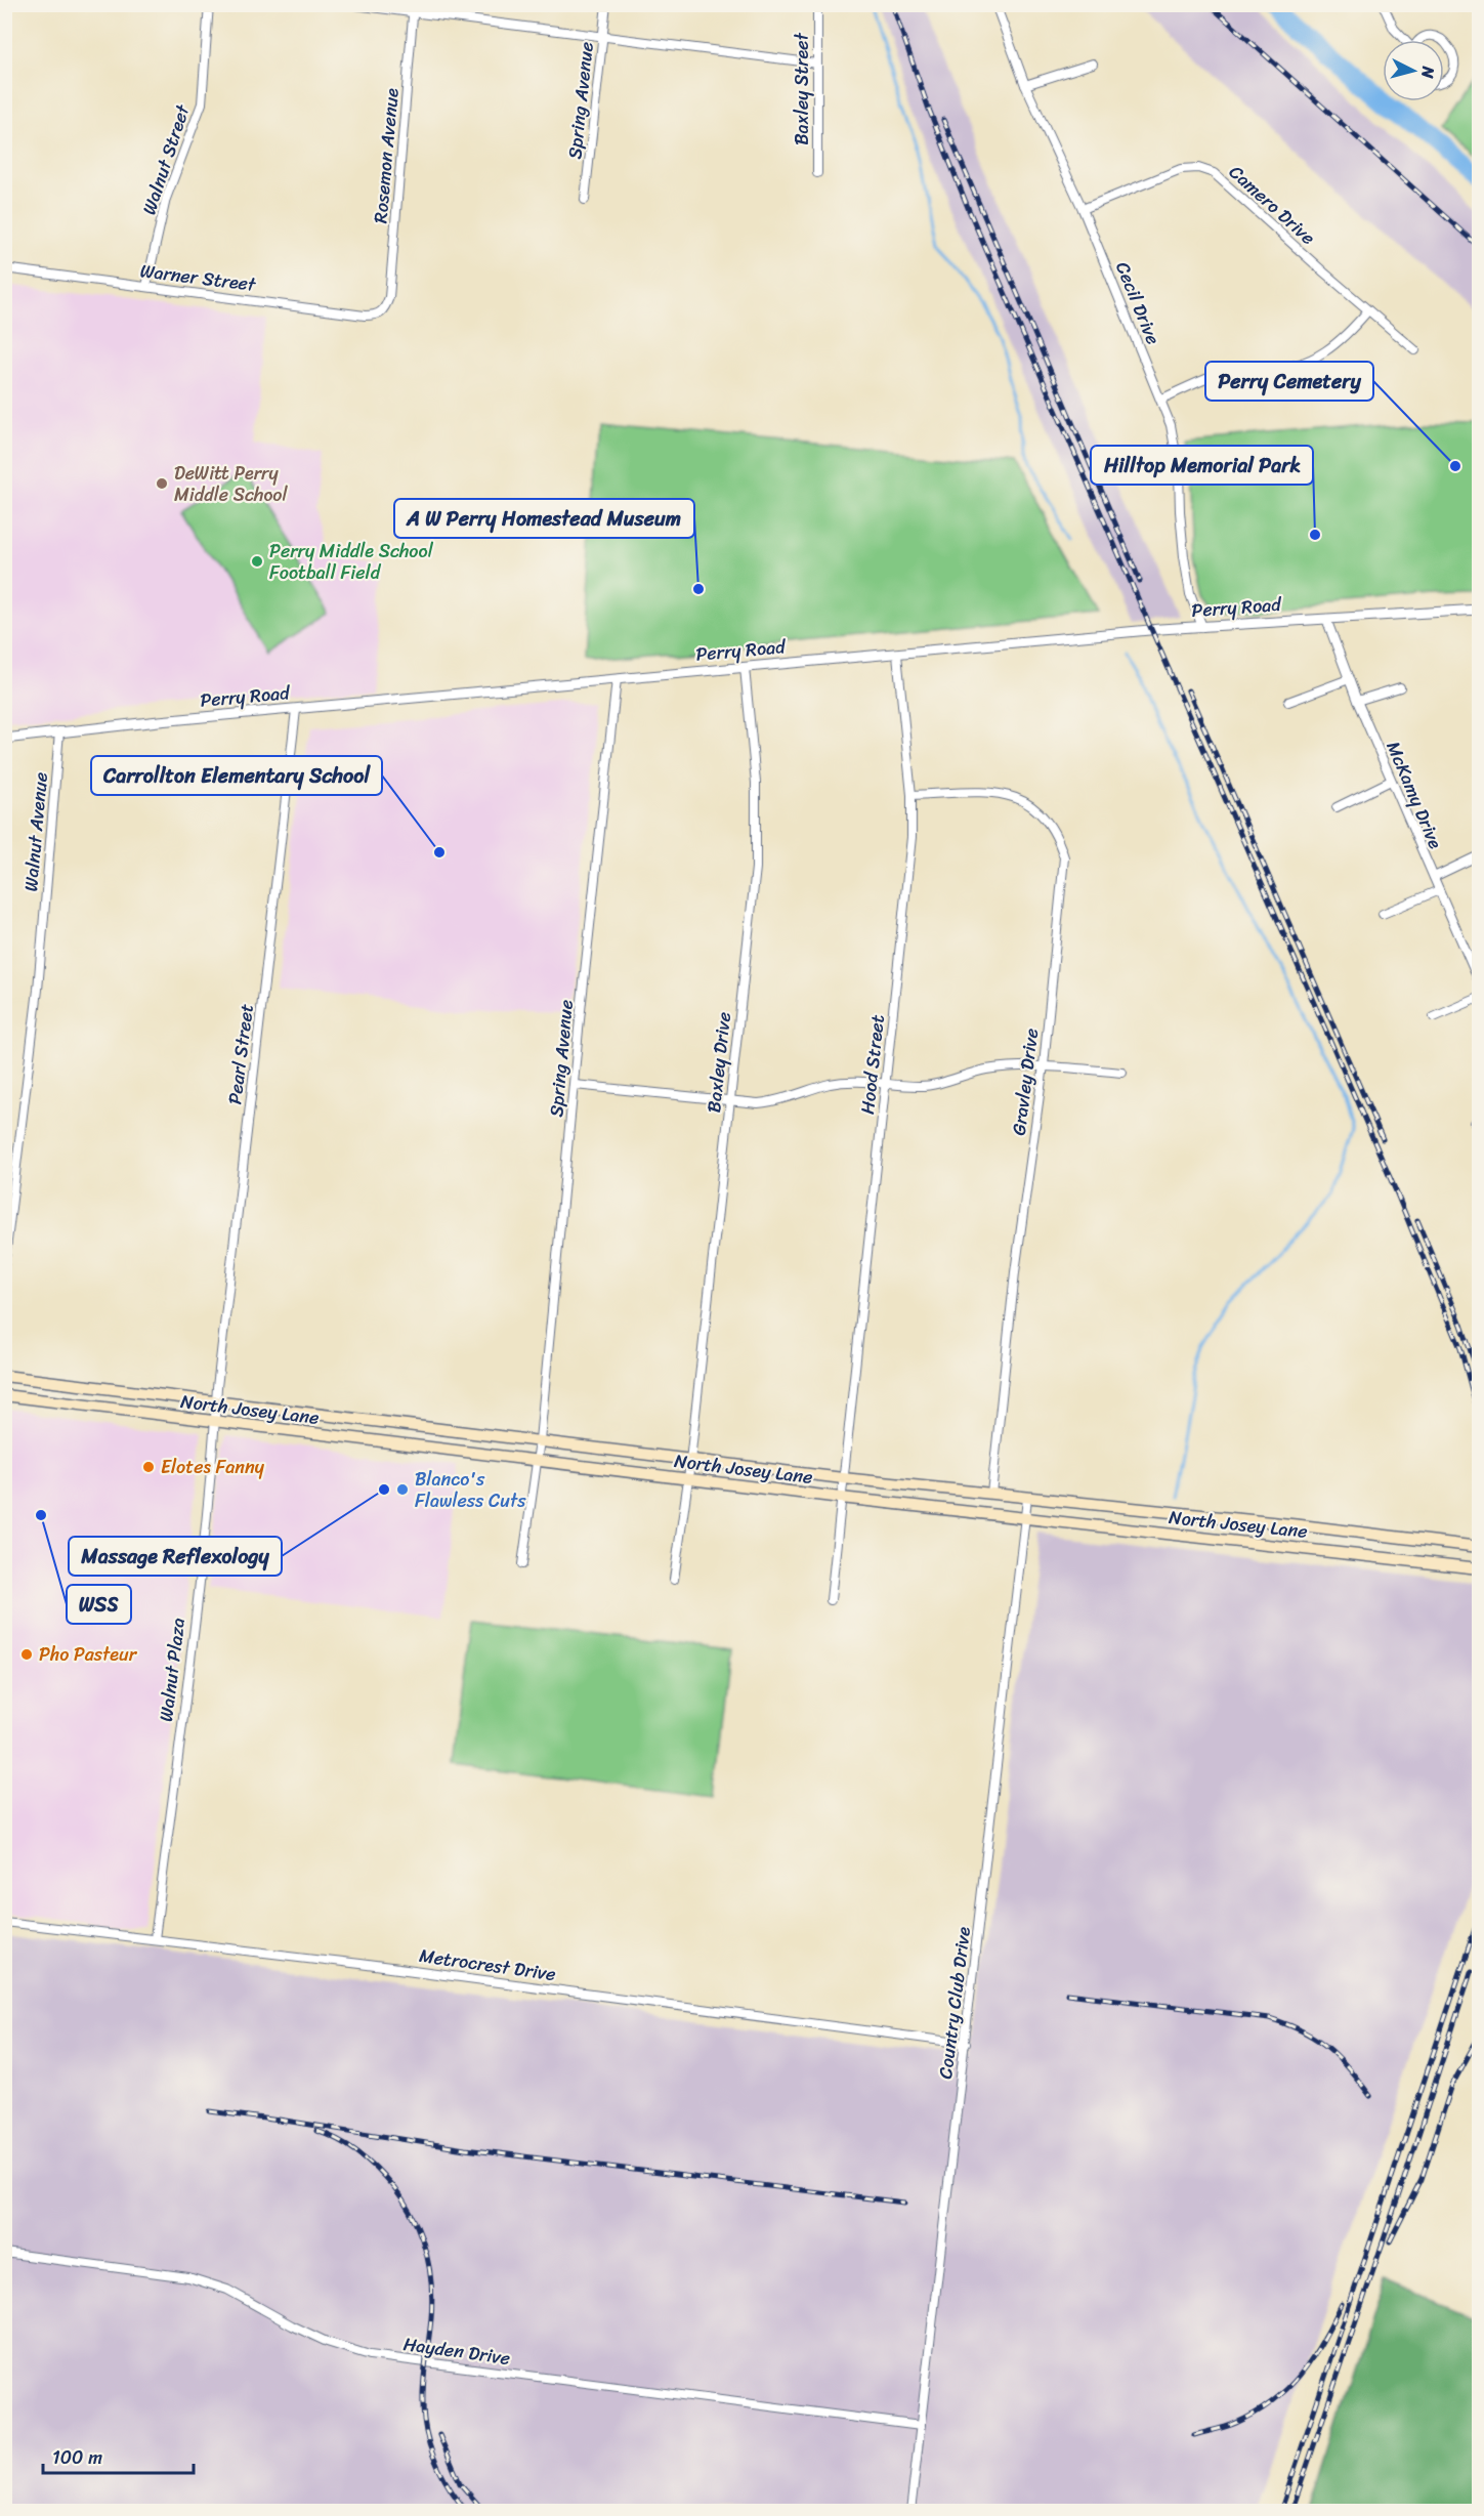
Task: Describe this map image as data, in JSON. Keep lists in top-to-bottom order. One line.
{"streets":{"main road":["North Josey Lane"],"street":["Baxley Street","Spring Avenue","Rosemon Avenue","Walnut Street","Camero Drive","Warner Street","Cecil Drive","Perry Road","McKamy Drive","Walnut Avenue","Pearl Street","Baxley Drive","Hood Street","Gravley Drive","Walnut Plaza","Metrocrest Drive","Country Club Drive","Hayden Drive"]},"crossings":[["Spring Avenue","Perry Road"],["Spring Avenue","North Josey Lane"],["Rosemon Avenue","Warner Street"],["Walnut Street","Warner Street"],["Camero Drive","Cecil Drive"],["Cecil Drive","Perry Road"],["Perry Road","McKamy Drive"],["Perry Road","Walnut Avenue"],["Perry Road","Pearl Street"],["Perry Road","Baxley Drive"],["Perry Road","Hood Street"],["Pearl Street","North Josey Lane"],["Pearl Street","Walnut Plaza"],["Baxley Drive","North Josey Lane"],["Hood Street","Gravley Drive"],["Hood Street","North Josey Lane"],["Gravley Drive","North Josey Lane"],["North Josey Lane","Walnut Plaza"],["North Josey Lane","Country Club Drive"],["Walnut Plaza","Metrocrest Drive"],["Metrocrest Drive","Country Club Drive"],["Country Club Drive","Hayden Drive"]],"places":["Perry Cemetery","DeWitt Perry Middle School","Hilltop Memorial Park","Perry Middle School Football Field","A W Perry Homestead Museum","Carrollton Elementary School","Elotes Fanny","Massage Reflexology","Blanco's Flawless Cuts","WSS","Pho Pasteur"],"scale_bar":"100 m","north":"right"}
